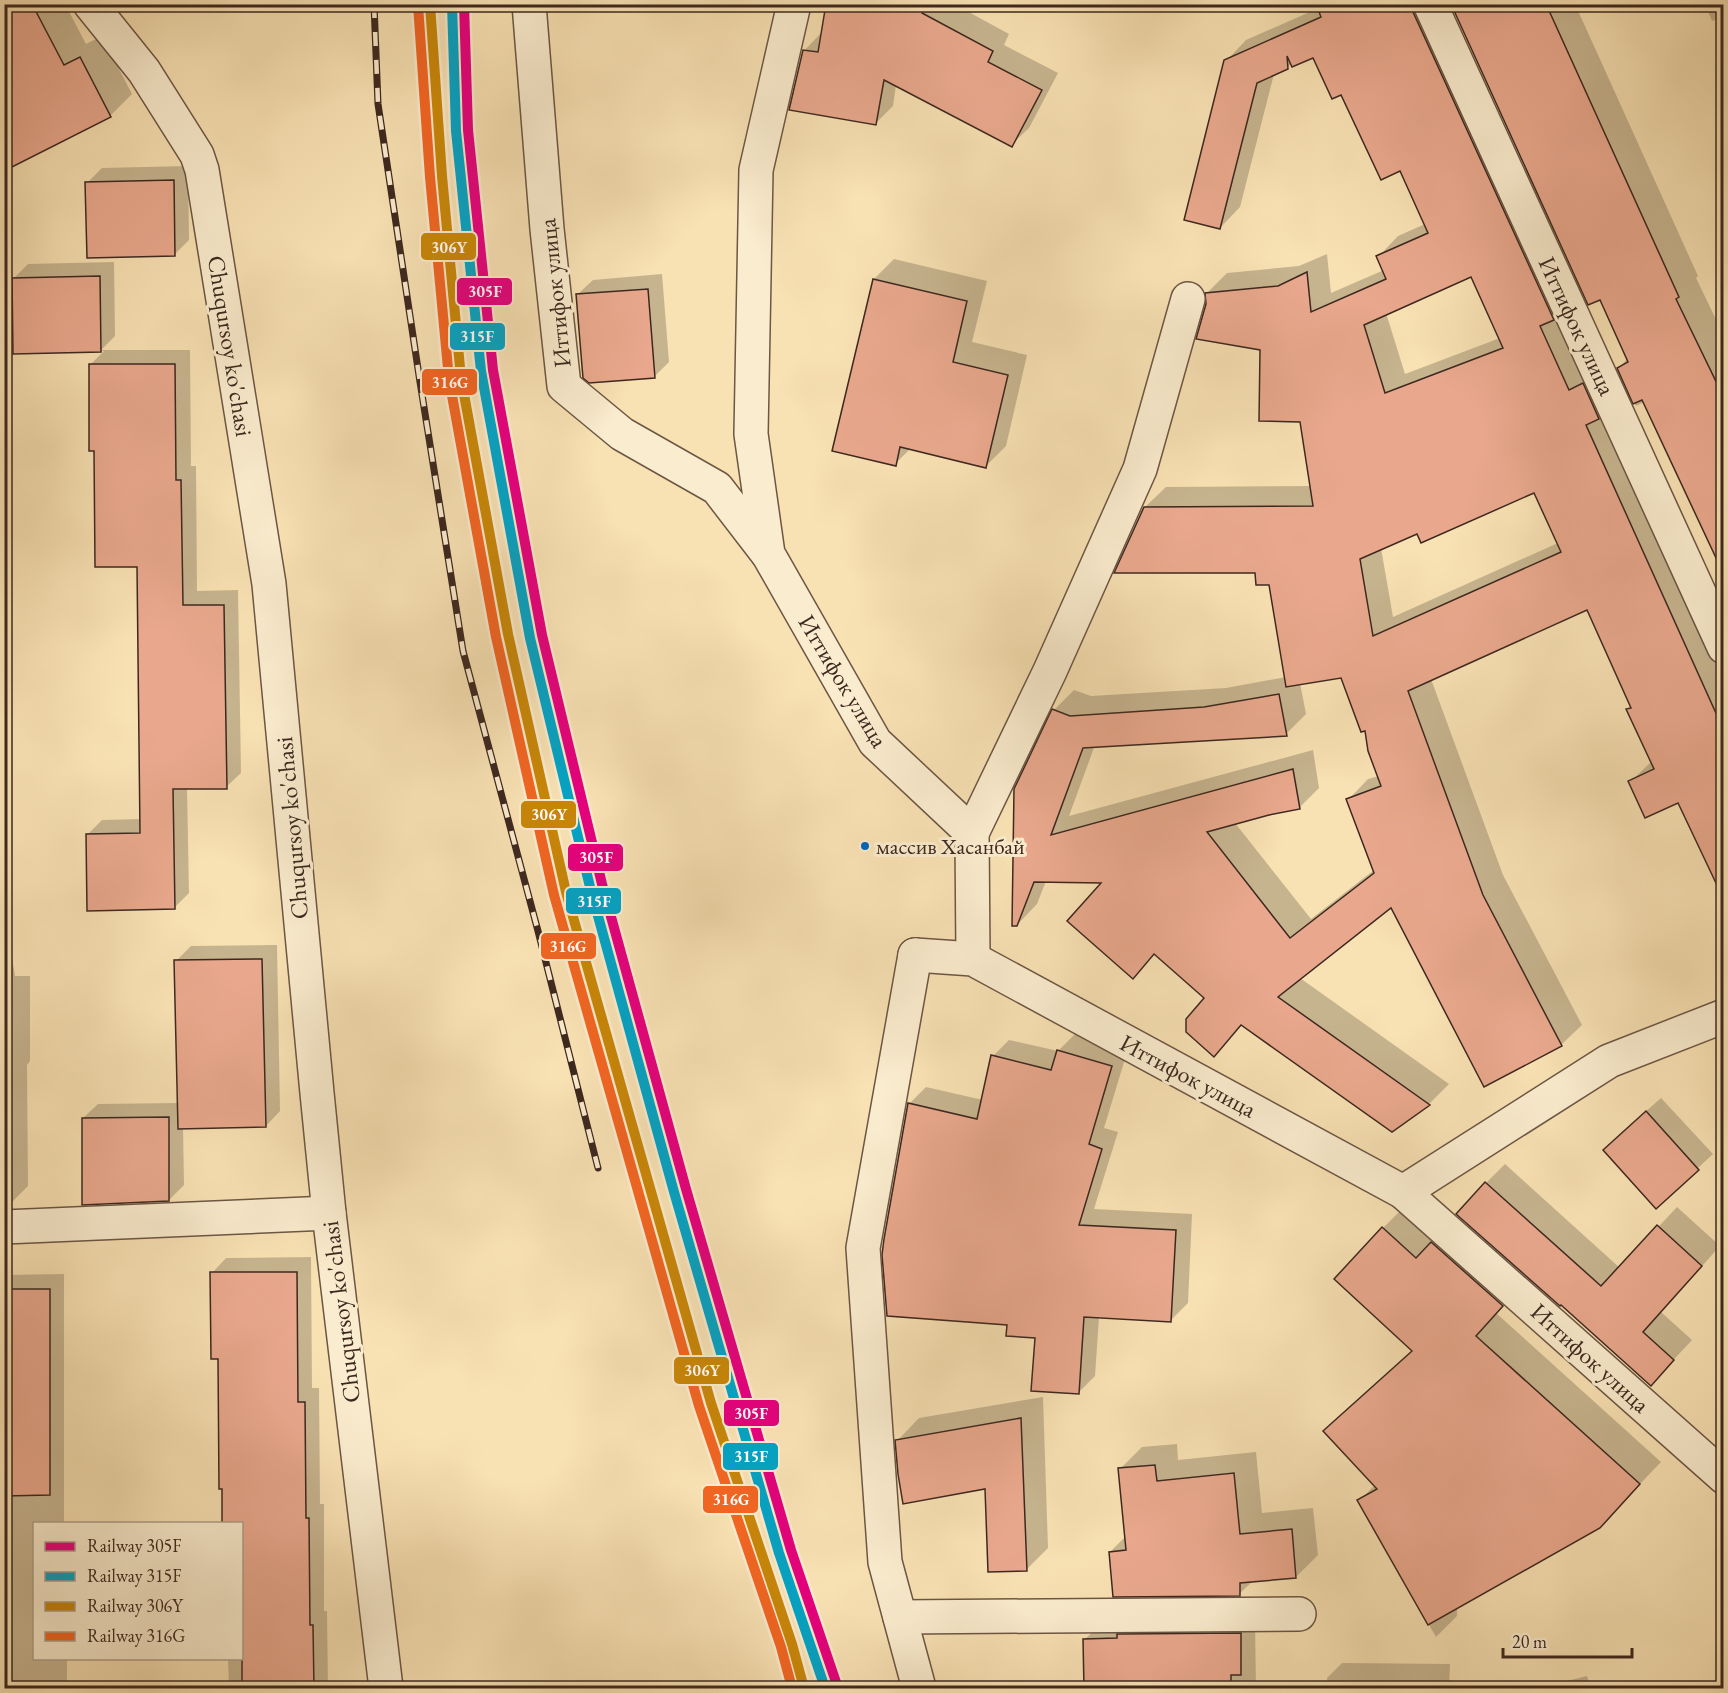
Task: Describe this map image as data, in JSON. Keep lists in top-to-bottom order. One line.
{"streets":{"street":["Иттифок улица","Chuqursoy ko'chasi"]},"places":["массив Хасанбай"],"lines":["rail line 305F","rail line 315F","rail line 306Y","rail line 316G"],"legend":["Railway 305F","Railway 315F","Railway 306Y","Railway 316G"],"scale_bar":"20 m"}
